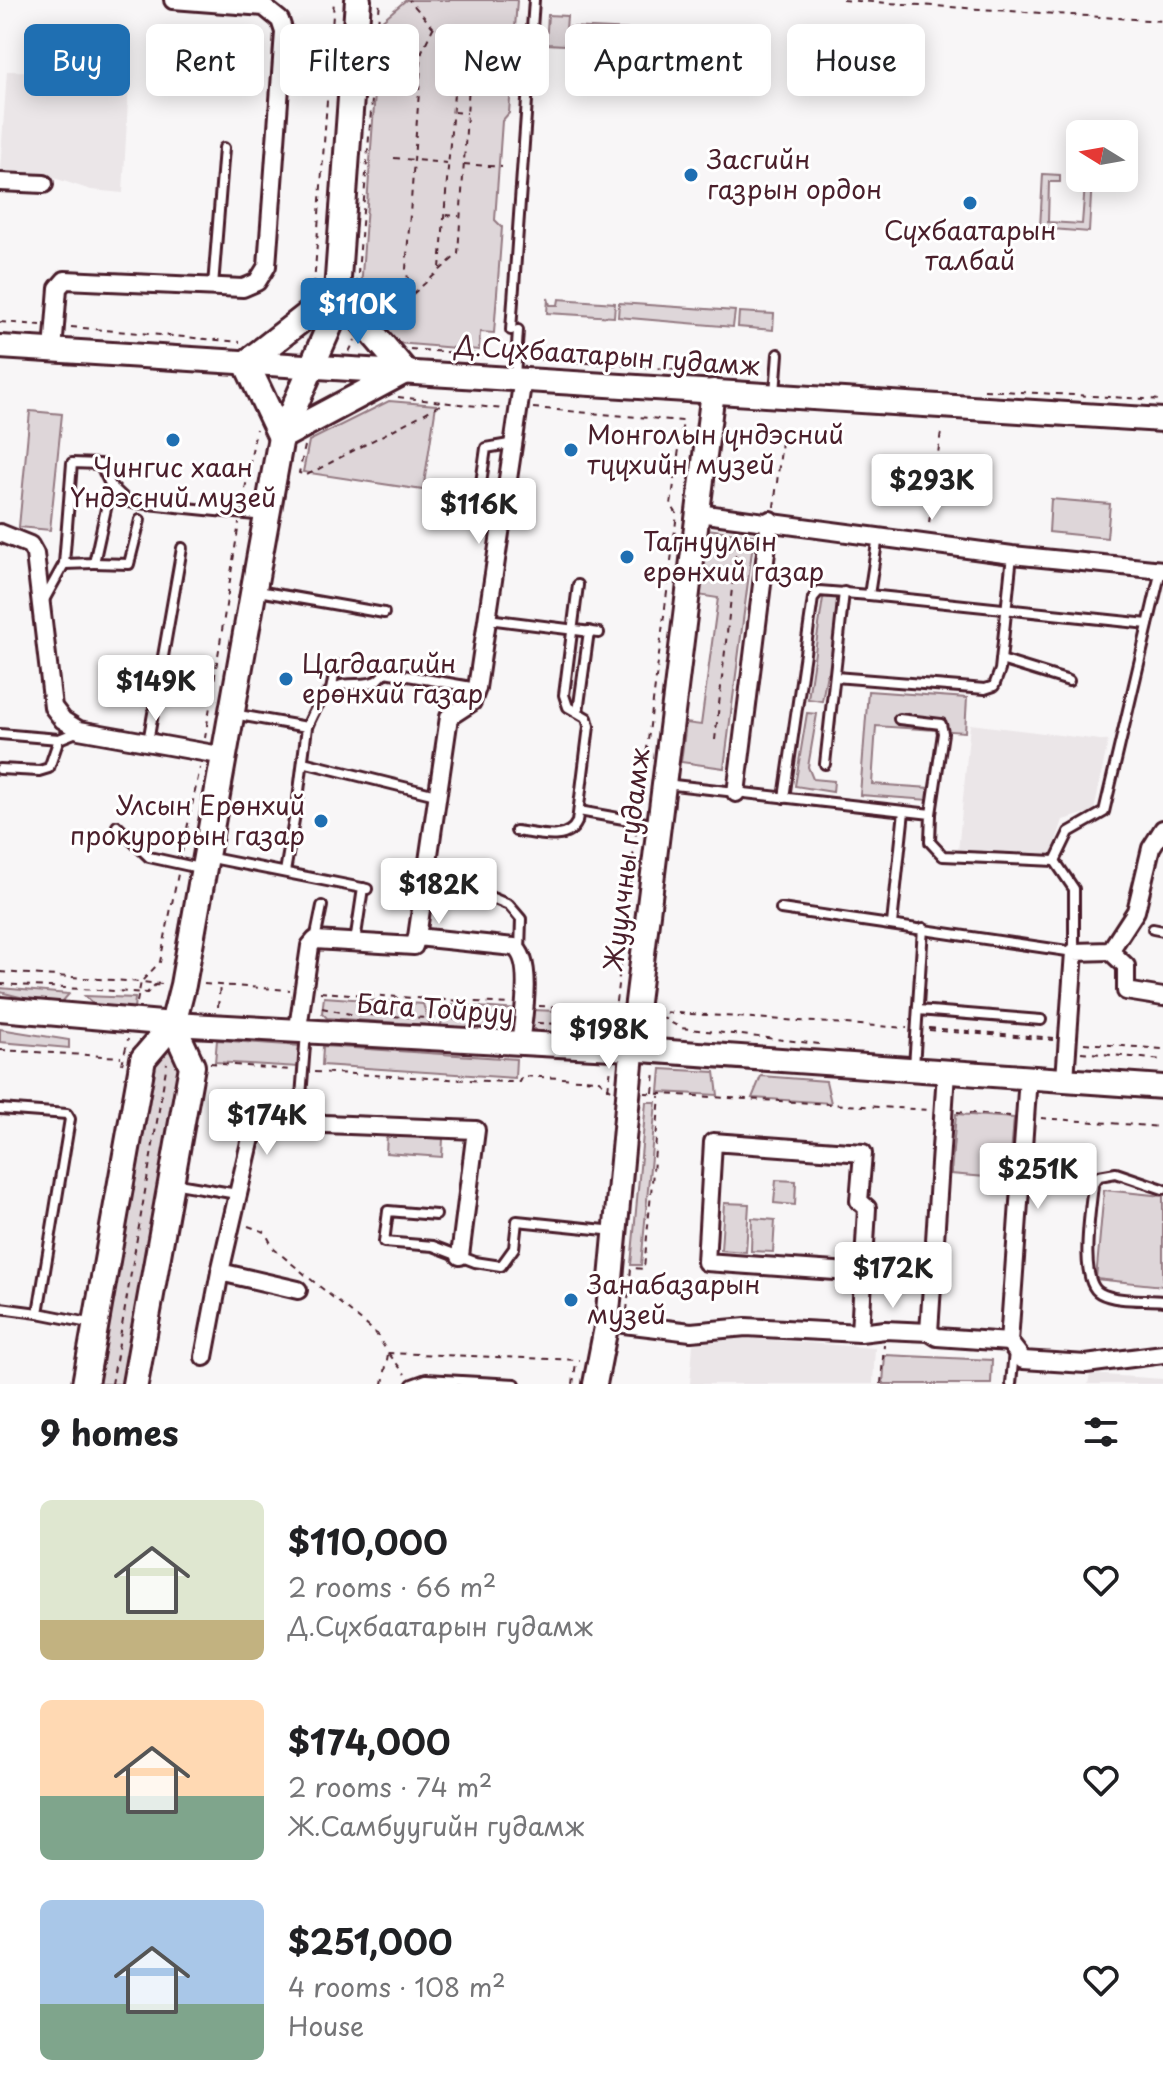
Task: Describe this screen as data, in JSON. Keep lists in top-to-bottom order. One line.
{"streets":{"main road":["Д.Сүхбаатарын гудамж","Жуулчны гудамж","Бага Тойруу"]},"crossings":[["Д.Сүхбаатарын гудамж","Жуулчны гудамж"],["Жуулчны гудамж","Бага Тойруу"]],"places":["Засгийн газрын ордон","Сүхбаатарын талбай","Чингис хаан Үндэсний музей","Монголын үндэсний түүхийн музей","Тагнуулын ерөнхий газар","Цагдаагийн ерөнхий газар","Улсын Ерөнхий прокурорын газар","Занабазарын музей"],"north":"left","page":{"chip":["Buy","Rent","Filters","New","Apartment","House"],"price":["$110K","$293K","$116K","$149K","$182K","$198K","$174K","$251K","$172K"],"heading":"9 homes","list":[{"name":"$110,000","note":"2 rooms · 66 m² · Д.Сүхбаатарын гудамж"},{"name":"$174,000","note":"2 rooms · 74 m² · Ж.Самбуугийн гудамж"},{"name":"$251,000","note":"4 rooms · 108 m² · House"}]}}
